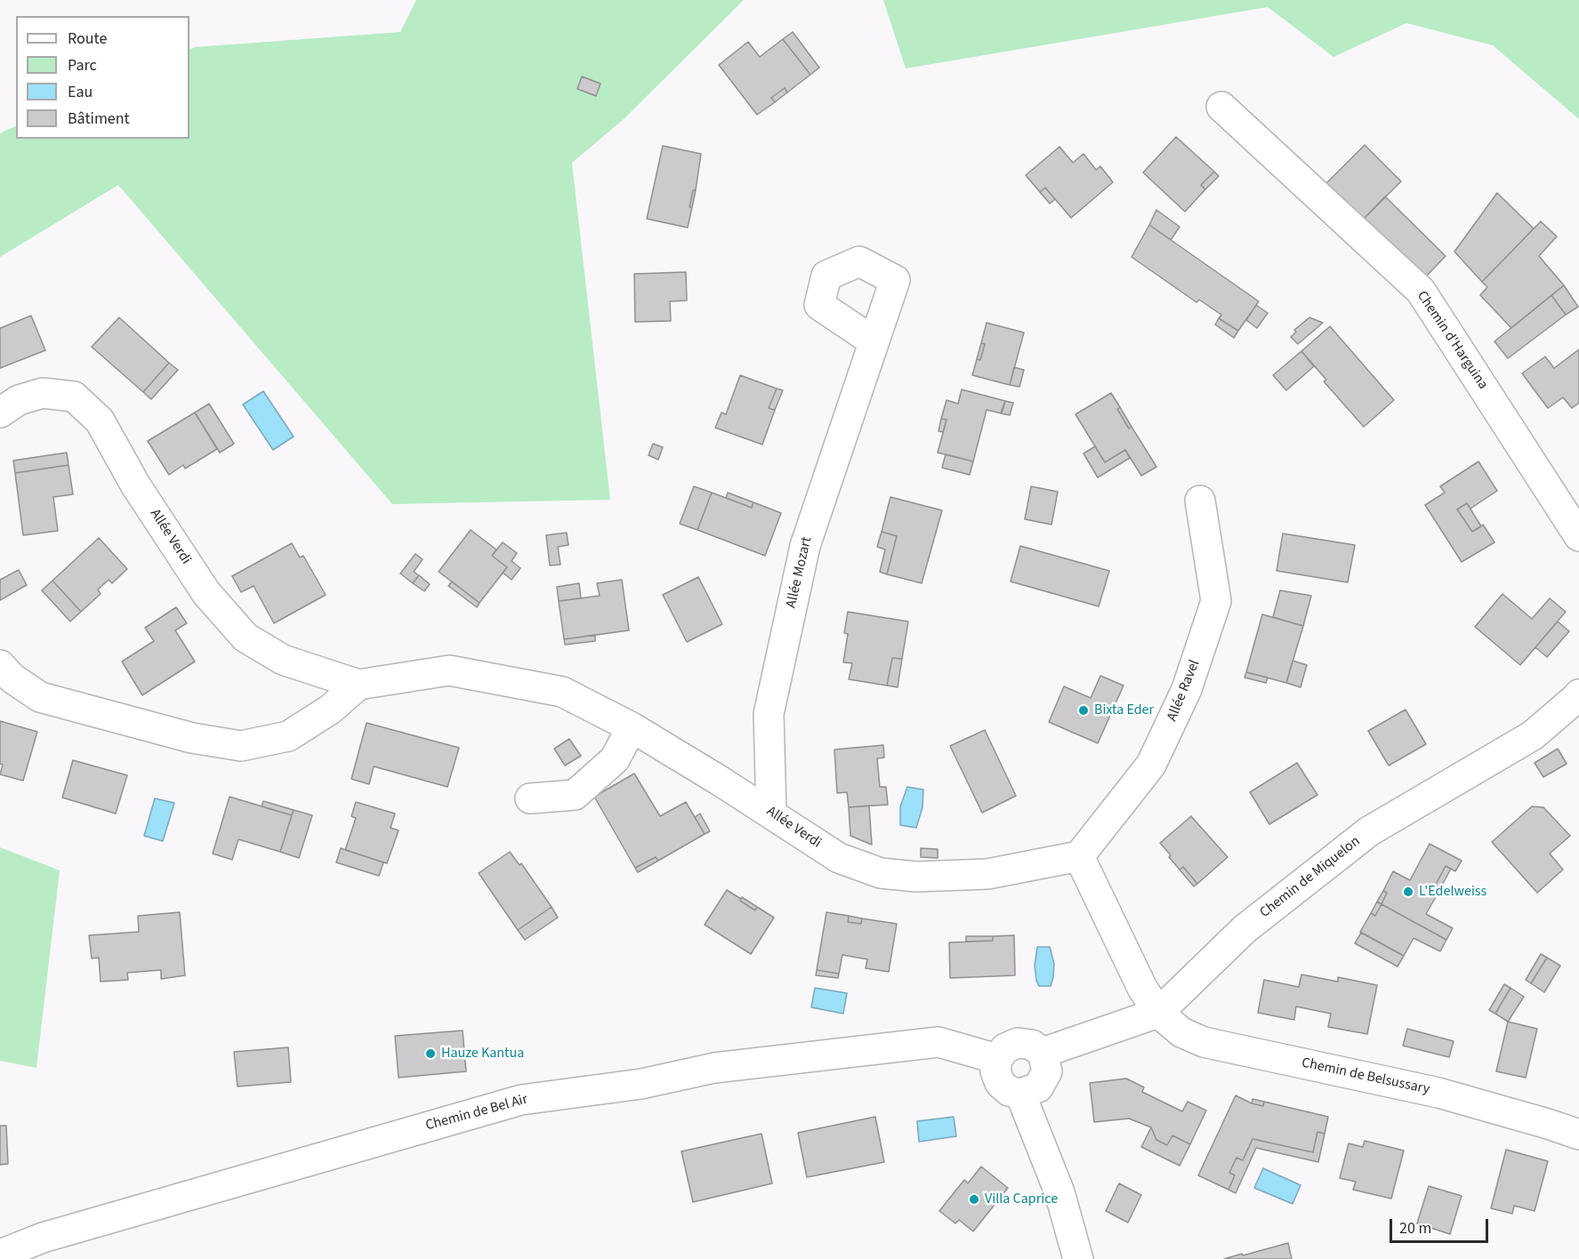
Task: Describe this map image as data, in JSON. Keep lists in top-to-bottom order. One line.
{"streets":{"street":["Chemin d'Harguina","Allée Verdi","Allée Mozart","Allée Ravel","Chemin de Miquelon","Chemin de Belsussary","Chemin de Bel Air"]},"crossings":[["Allée Verdi","Allée Mozart"],["Allée Verdi","Allée Ravel"],["Chemin de Miquelon","Chemin de Belsussary"],["Chemin de Miquelon","Chemin de Bel Air"]],"places":["Bixta Eder","L'Edelweiss","Hauze Kantua","Villa Caprice"],"legend":["Route","Parc","Eau","Bâtiment"],"scale_bar":"20 m"}
